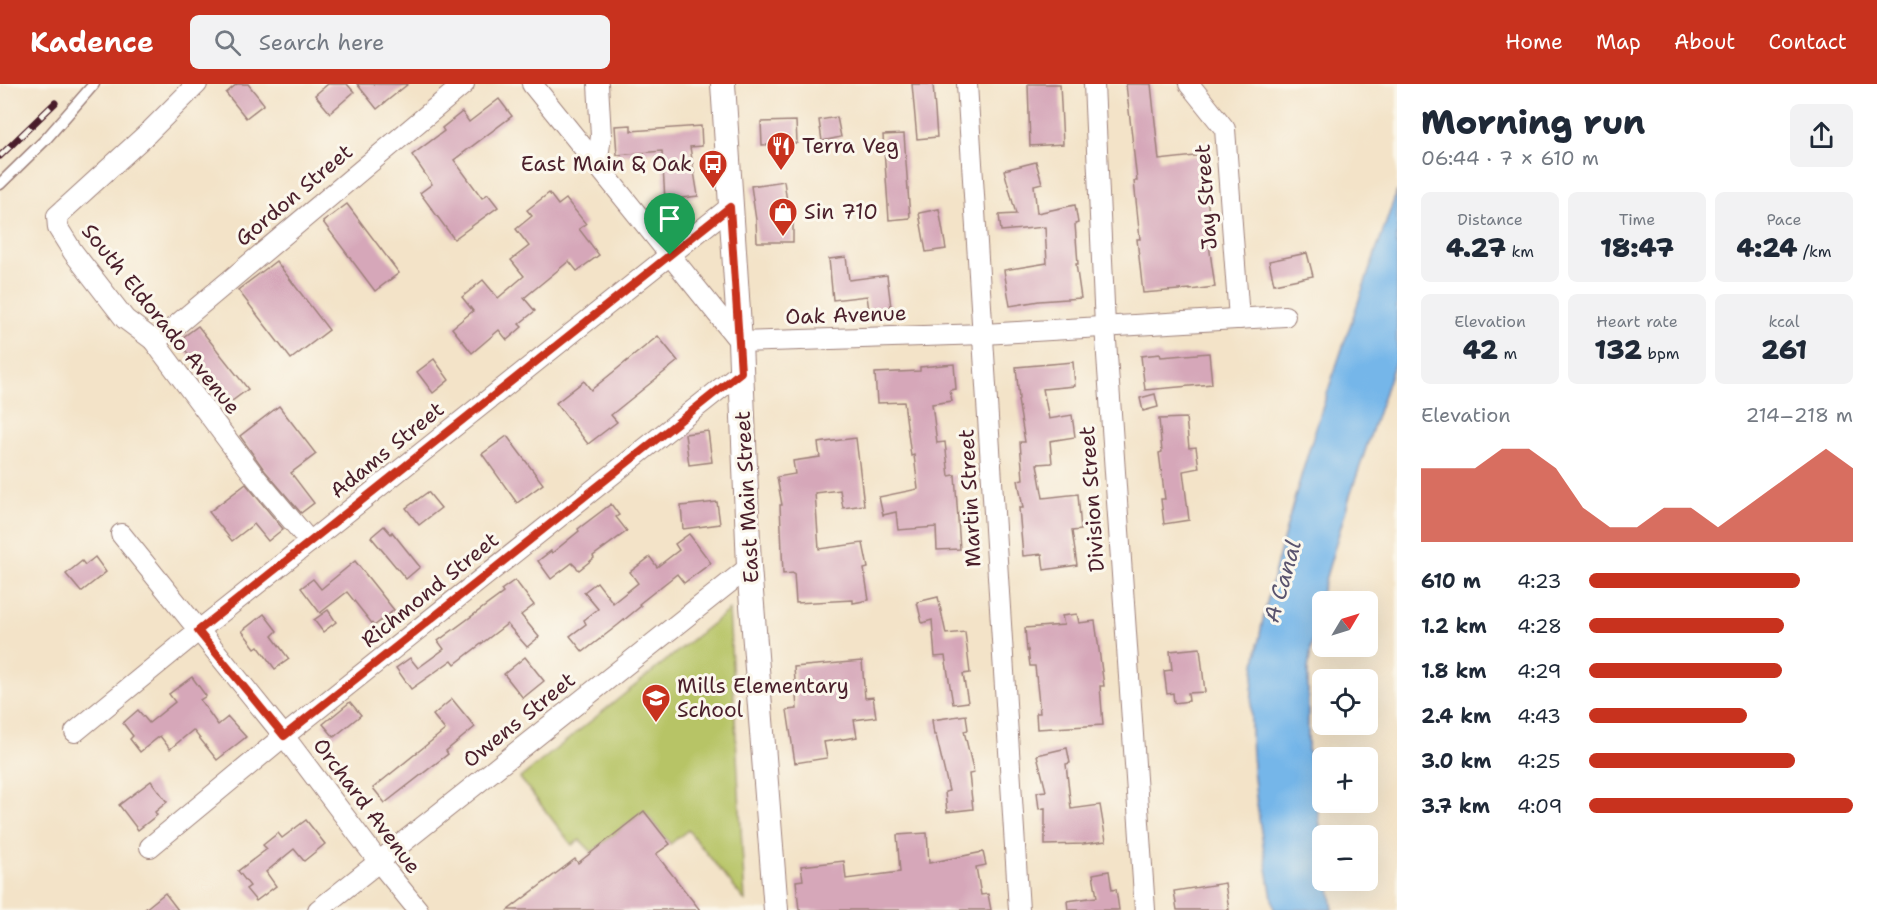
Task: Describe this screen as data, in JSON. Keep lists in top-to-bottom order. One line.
{"streets":{"street":["Gordon Street","Jay Street","Oak Avenue","South Eldorado Avenue","Adams Street","East Main Street","Martin Street","Division Street","Richmond Street","Owens Street","Orchard Avenue"]},"crossings":[["Gordon Street","South Eldorado Avenue"],["Jay Street","Oak Avenue"],["Oak Avenue","East Main Street"],["Oak Avenue","Martin Street"],["Oak Avenue","Division Street"],["South Eldorado Avenue","Adams Street"],["Adams Street","East Main Street"],["Adams Street","Orchard Avenue"],["East Main Street","Richmond Street"],["East Main Street","Owens Street"],["Richmond Street","Orchard Avenue"],["Owens Street","Orchard Avenue"]],"water":["A Canal"],"places":{"restaurant":["Terra Veg"],"bus stop":["East Main & Oak"],"shop":["Sin 710"],"school or university":["Mills Elementary School"]},"north":"top right","page":{"header":"Kadence","search":"Search here","nav":["Home","Map","About","Contact"],"heading":["Morning run","06:44 · 7 × 610 m"],"stats":[["Distance","4.27 km"],["Time","18:47"],["Pace","4:24 /km"],["Elevation","42 m"],["Heart rate","132 bpm"],["kcal","261"]],"chart":["Elevation","214–218 m"],"list":[{"name":"610 m","note":"4:23"},{"name":"1.2 km","note":"4:28"},{"name":"1.8 km","note":"4:29"},{"name":"2.4 km","note":"4:43"},{"name":"3.0 km","note":"4:25"},{"name":"3.7 km","note":"4:09"}],"map_buttons":["+","−"]}}
